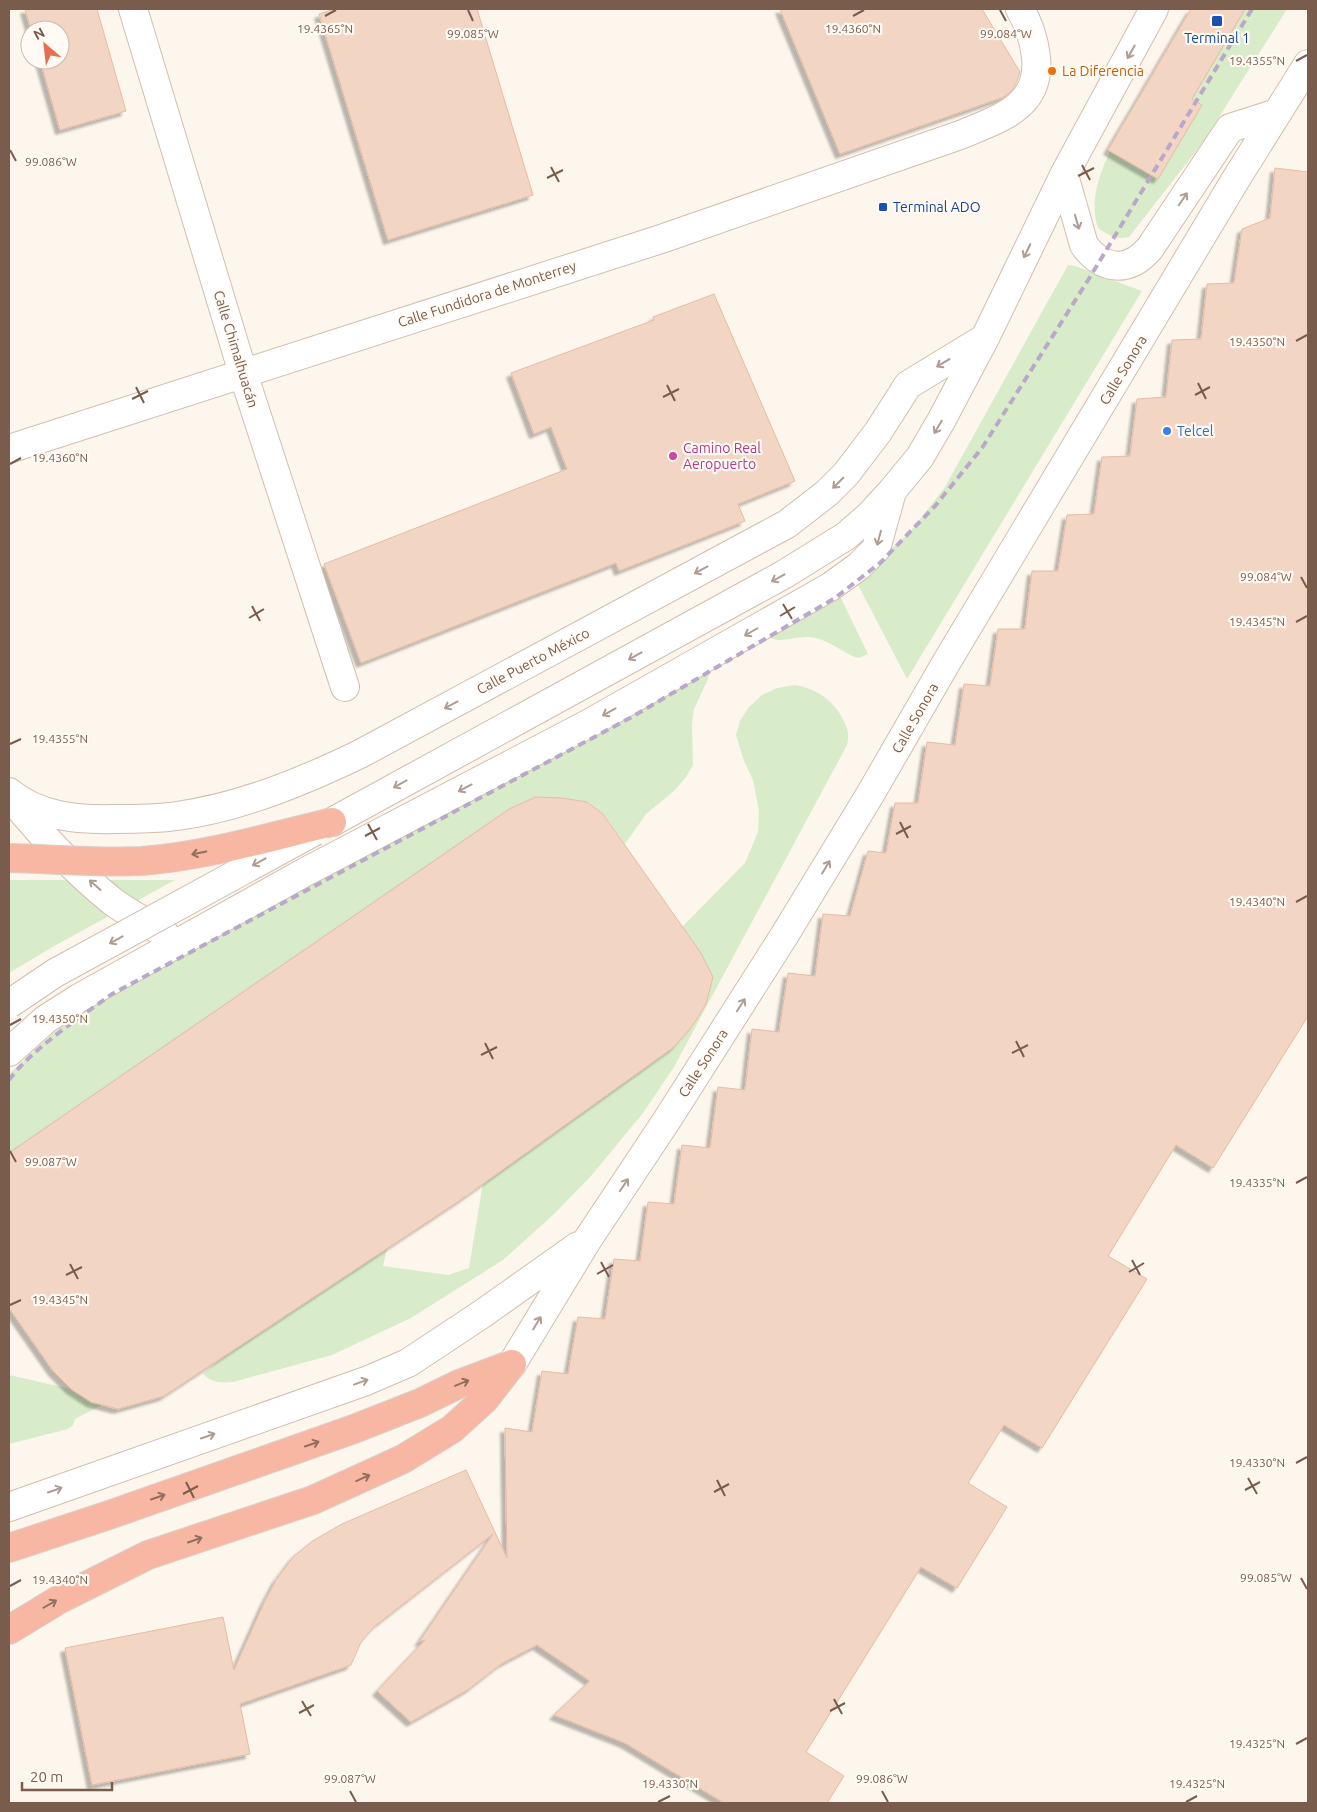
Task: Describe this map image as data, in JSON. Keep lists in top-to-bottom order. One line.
{"streets":{"street":["Calle Fundidora de Monterrey","Calle Chimalhuacán","Calle Sonora","Calle Puerto México"]},"crossings":[["Calle Fundidora de Monterrey","Calle Chimalhuacán"]],"places":{"transit":["Terminal 1","Terminal ADO"],"other":["La Diferencia","Telcel","Camino Real Aeropuerto"]},"scale_bar":"20 m","north":"top left","coordinates":["19.4365°N","19.4360°N","99.085°W","99.084°W","19.4355°N","99.086°W","19.4350°N","19.4345°N","19.4340°N","99.087°W","19.4335°N","19.4330°N","19.4325°N"]}
